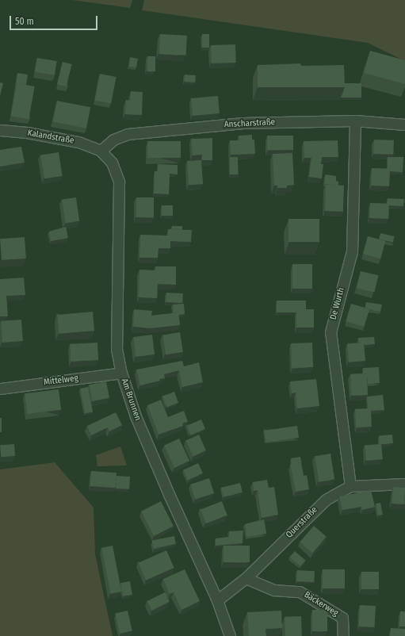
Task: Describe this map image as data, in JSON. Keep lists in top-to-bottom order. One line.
{"streets":{"street":["Anscharstraße","Kalandstraße","De Wurth","Mittelweg","Am Brunnen","Querstraße","Bäckerweg"]},"crossings":[["Anscharstraße","Kalandstraße"],["Anscharstraße","De Wurth"],["Anscharstraße","Am Brunnen"],["Kalandstraße","Am Brunnen"],["De Wurth","Querstraße"],["Mittelweg","Am Brunnen"],["Am Brunnen","Querstraße"],["Querstraße","Bäckerweg"]],"scale_bar":"50 m"}
